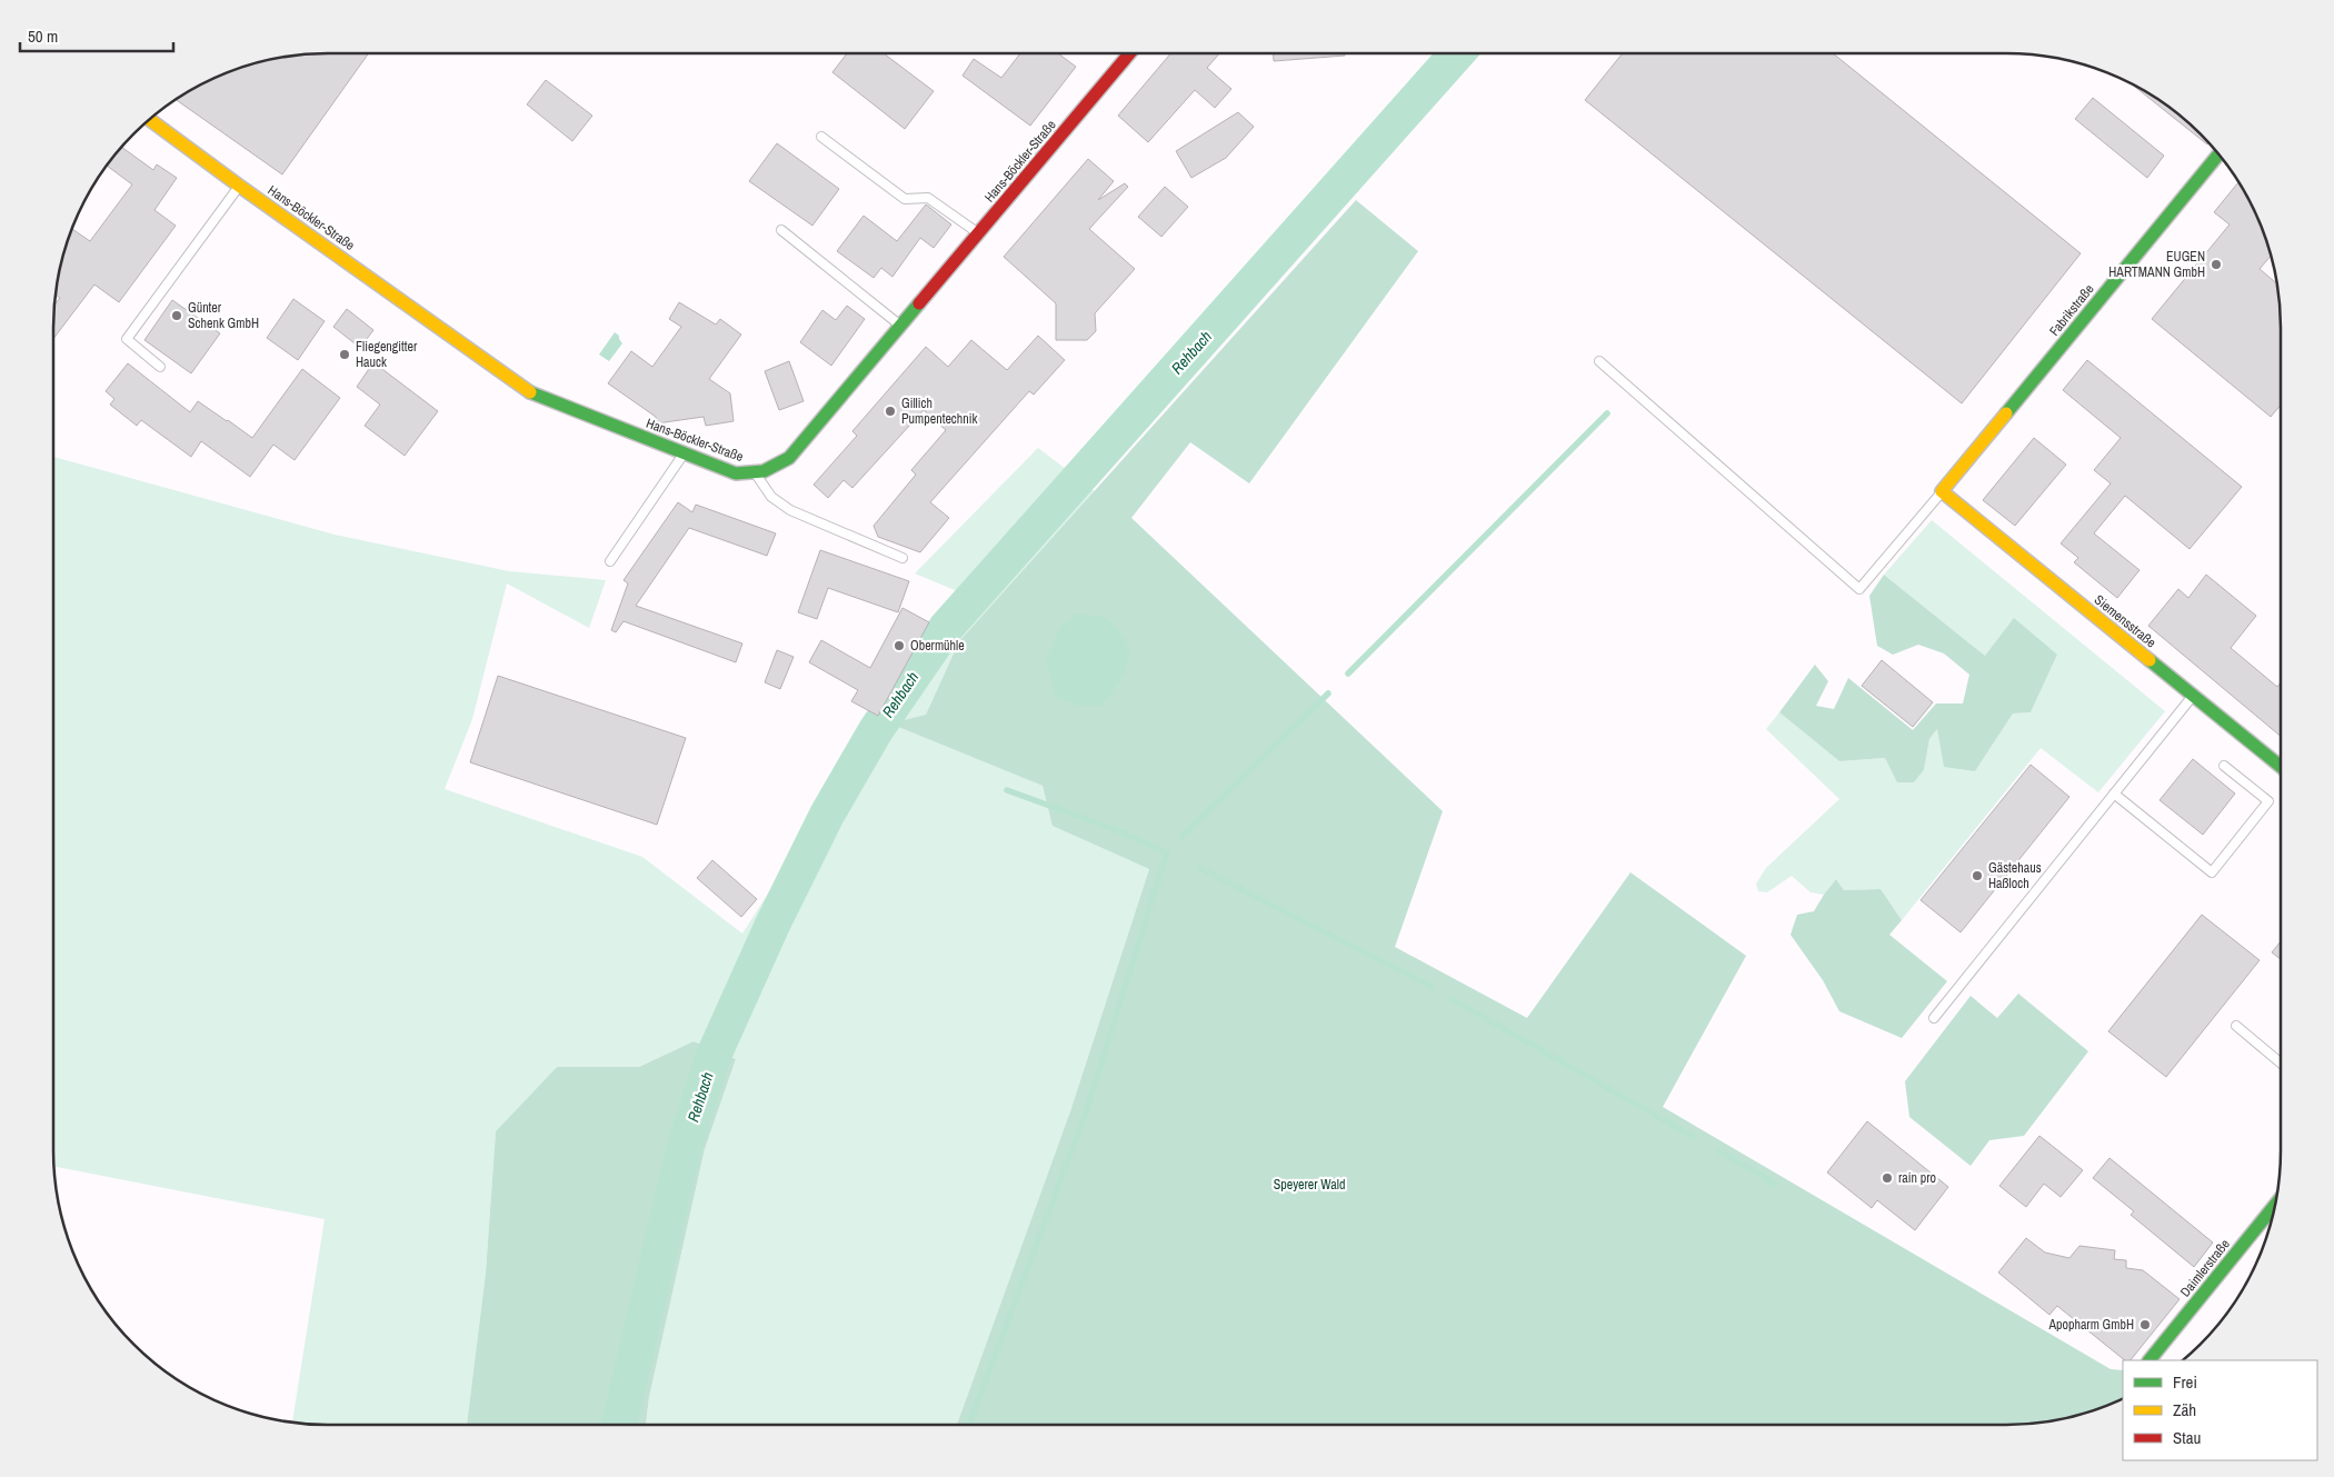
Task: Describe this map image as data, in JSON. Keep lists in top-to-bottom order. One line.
{"streets":{"street":["Hans-Böckler-Straße","Fabrikstraße","Siemensstraße","Daimlerstraße"]},"crossings":[["Fabrikstraße","Siemensstraße"]],"water":["Rehbach"],"parks":["Speyerer Wald"],"places":["EUGEN HARTMANN GmbH","Günter Schenk GmbH","Fliegengitter Hauck","Gillich Pumpentechnik","Obermühle","Gästehaus Haßloch","rain pro","Apopharm GmbH"],"legend":["Frei","Zäh","Stau"],"scale_bar":"50 m"}
